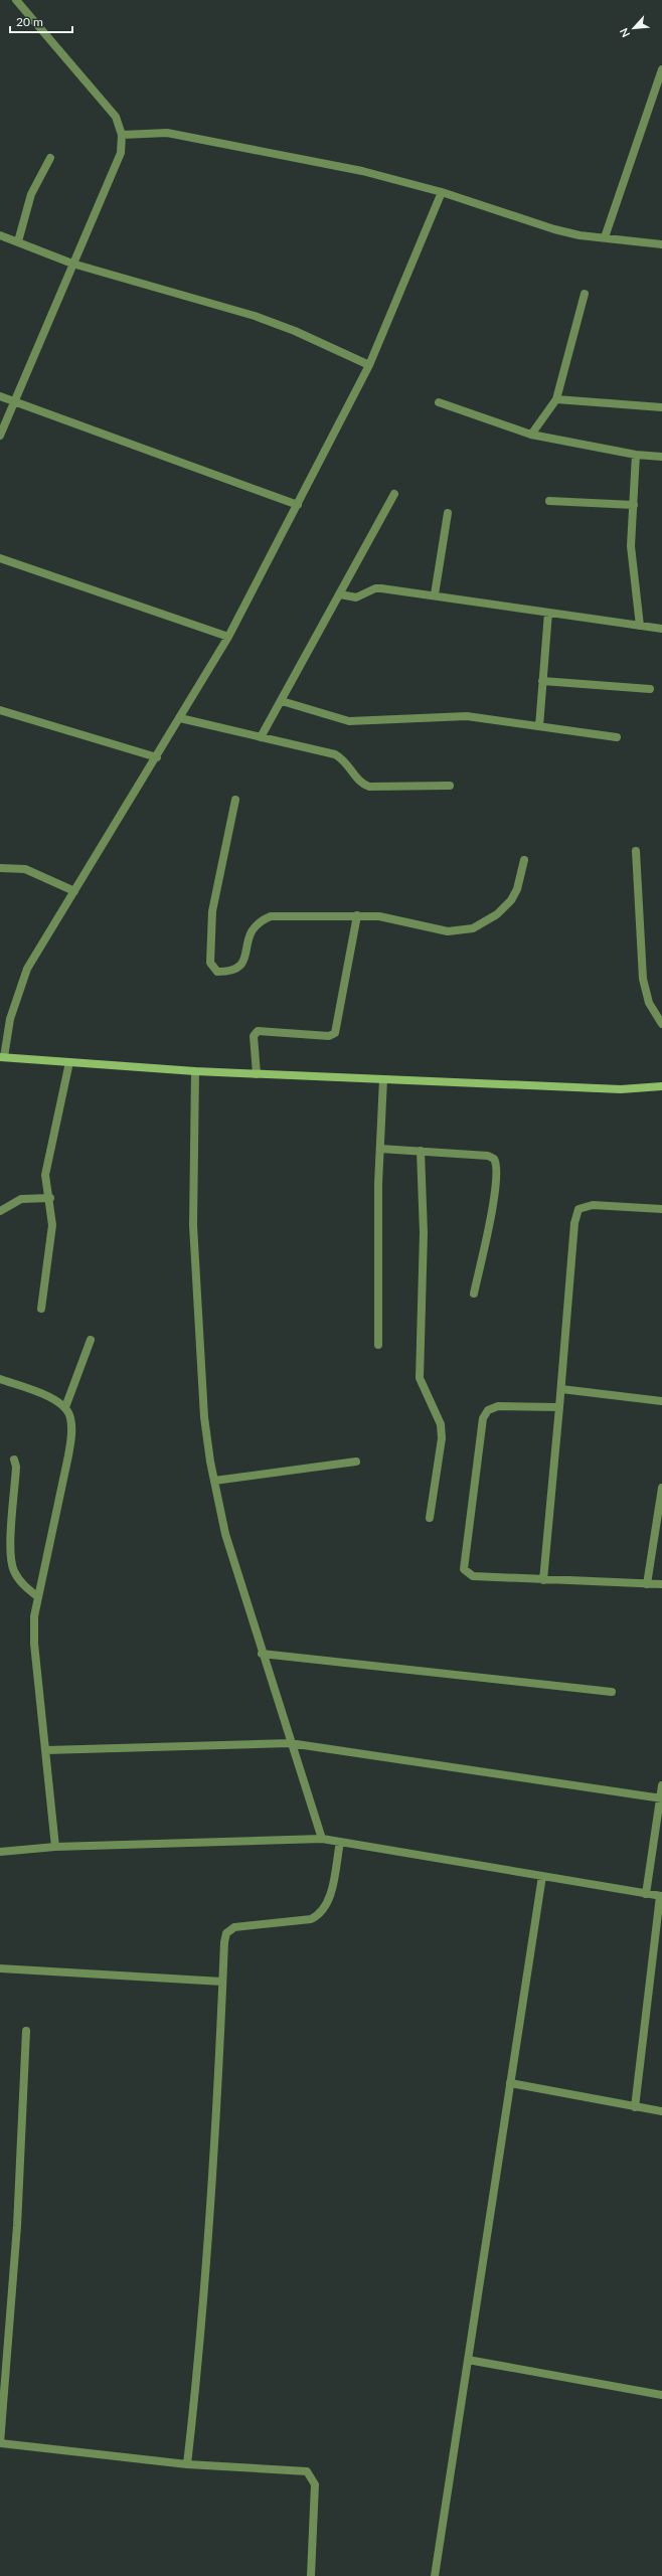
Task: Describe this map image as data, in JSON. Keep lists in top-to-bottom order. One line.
{"scale_bar":"20 m","north":"bottom left"}
